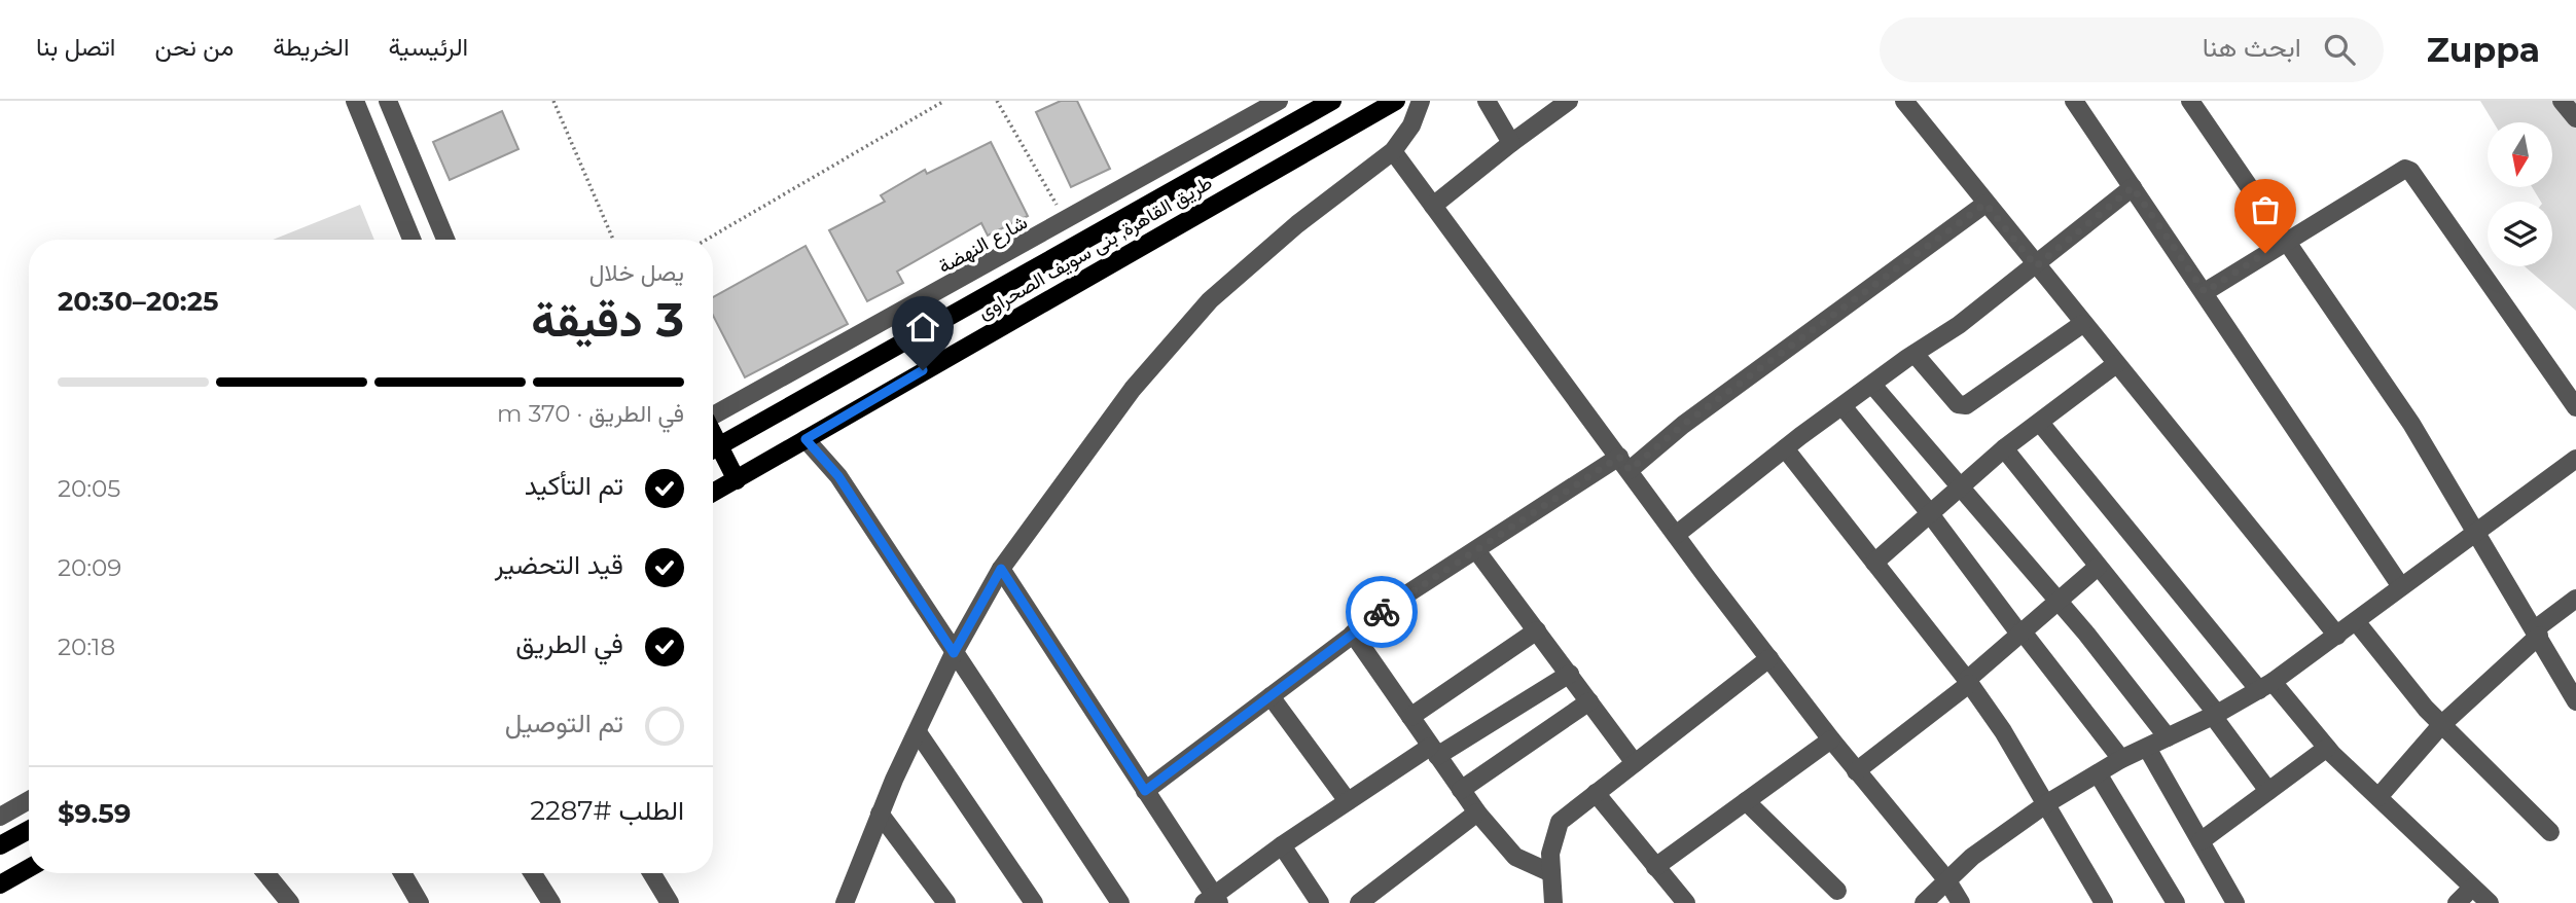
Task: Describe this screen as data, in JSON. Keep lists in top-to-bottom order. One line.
{"streets":{"main road":["طريق القاهرة, بنى سويف الصحراوى"],"street":["شارع النهضة"]},"north":"bottom","page":{"header":"Zuppa","search":"ابحث هنا","nav":["الرئيسية","الخريطة","من نحن","اتصل بنا"],"heading":["3 دقيقة","يصل خلال","20:25–20:30"],"panel":["الطلب #2287","$9.59"],"bar":"في الطريق · 370 m","list":[["تم التأكيد","20:05"],["قيد التحضير","20:09"],["في الطريق","20:18"],"تم التوصيل"]}}
